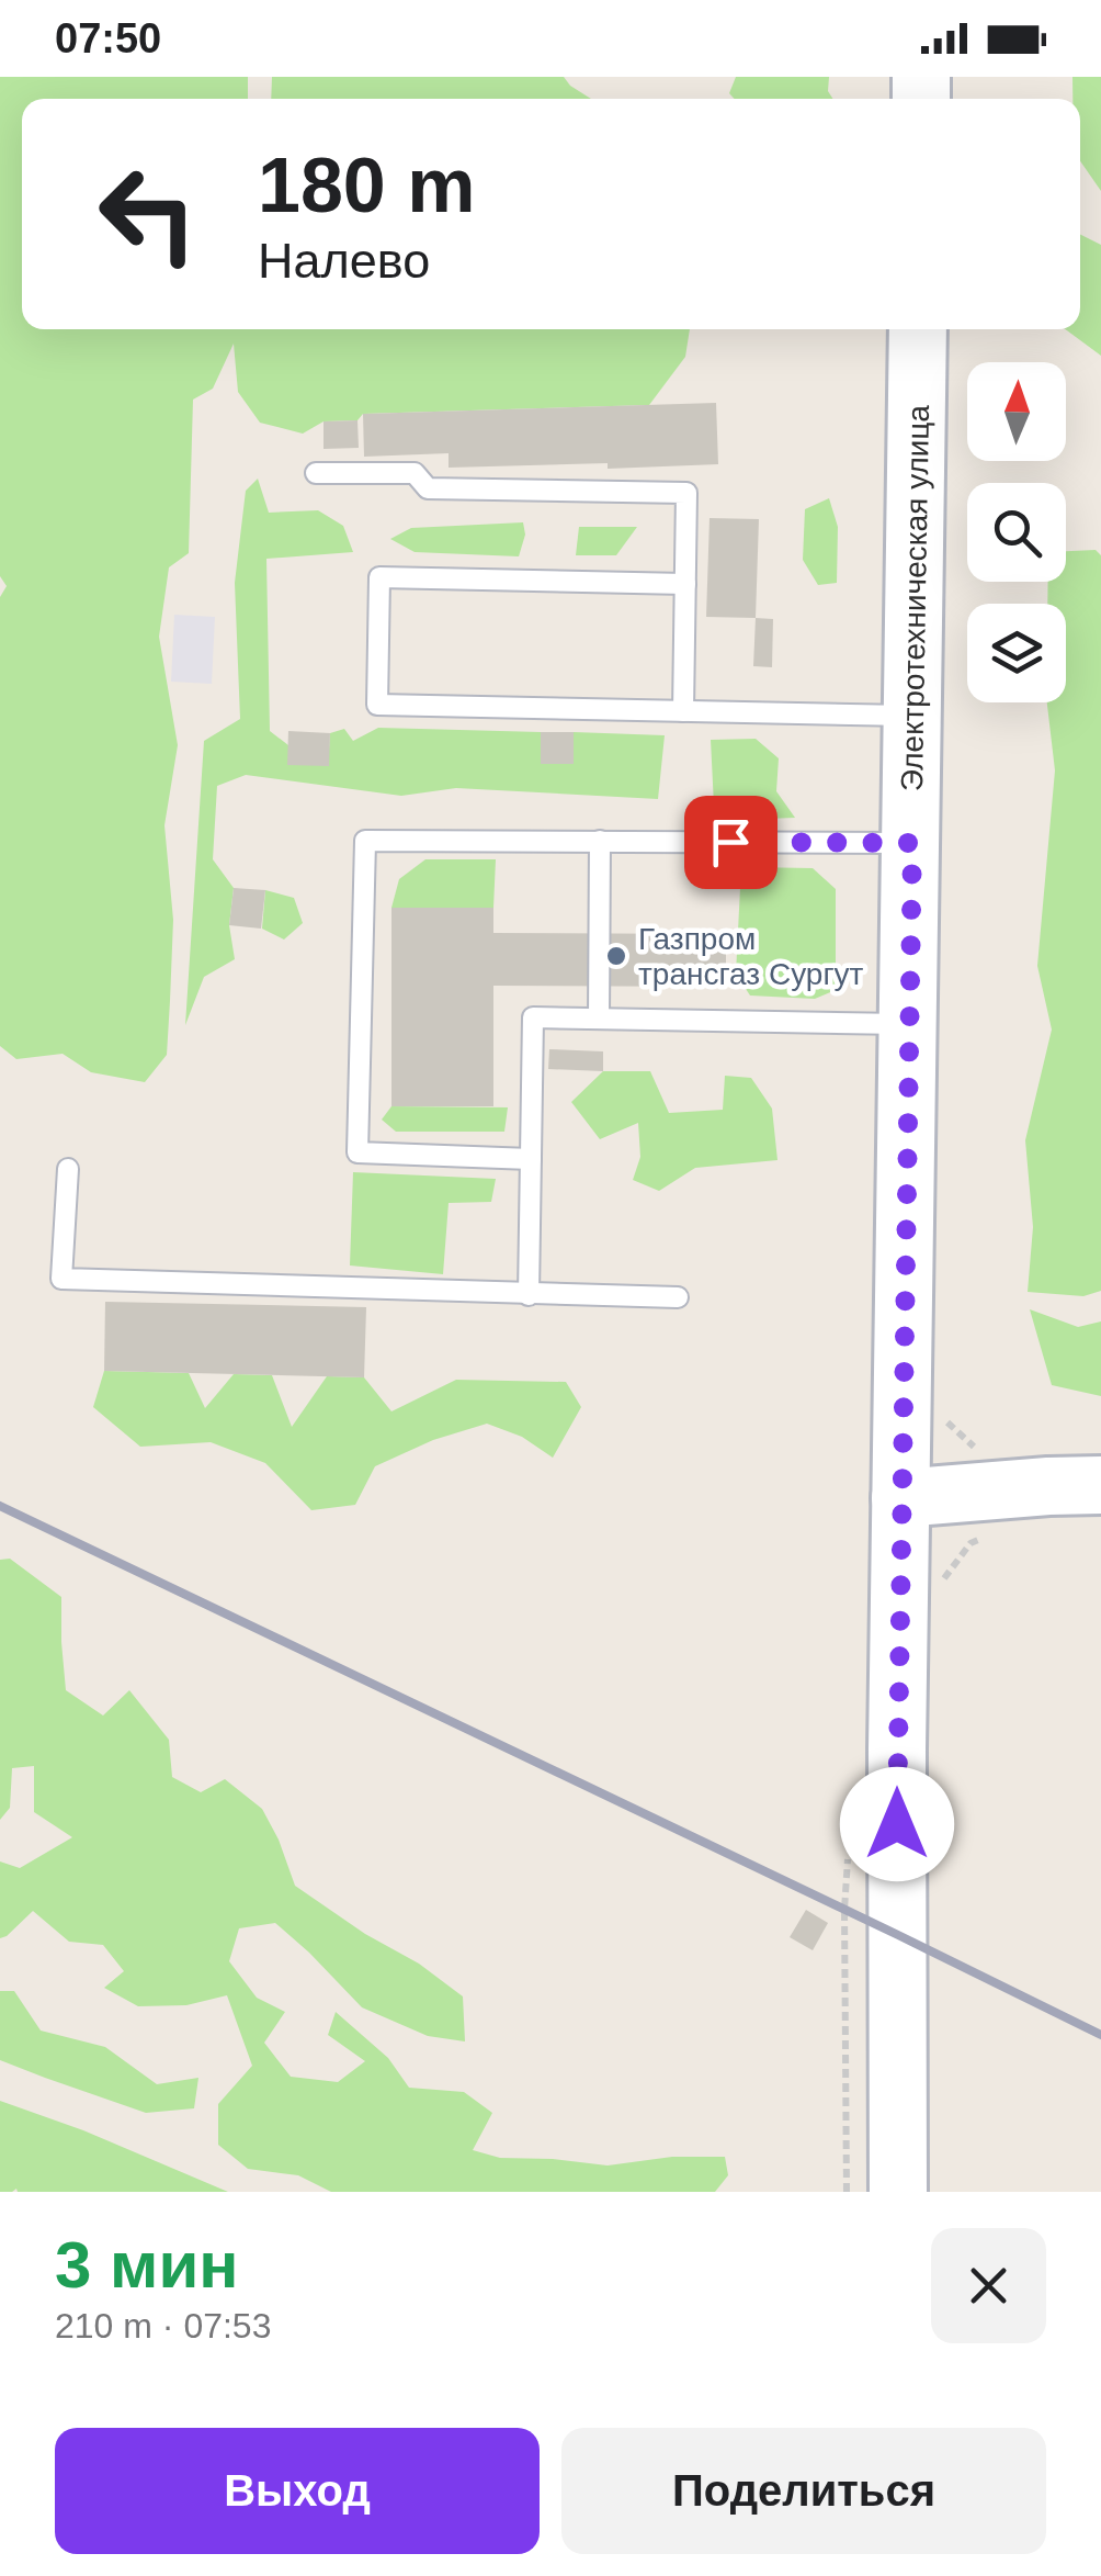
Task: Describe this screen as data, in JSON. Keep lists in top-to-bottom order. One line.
{"streets":{"main road":["Электротехническая улица"]},"places":["Газпром трансгаз Сургут"],"north":"top","page":{"status":"07:50","turn":["180 m","Налево"],"heading":["3 мин","210 m · 07:53"],"buttons":["Выход","Поделиться"]}}
